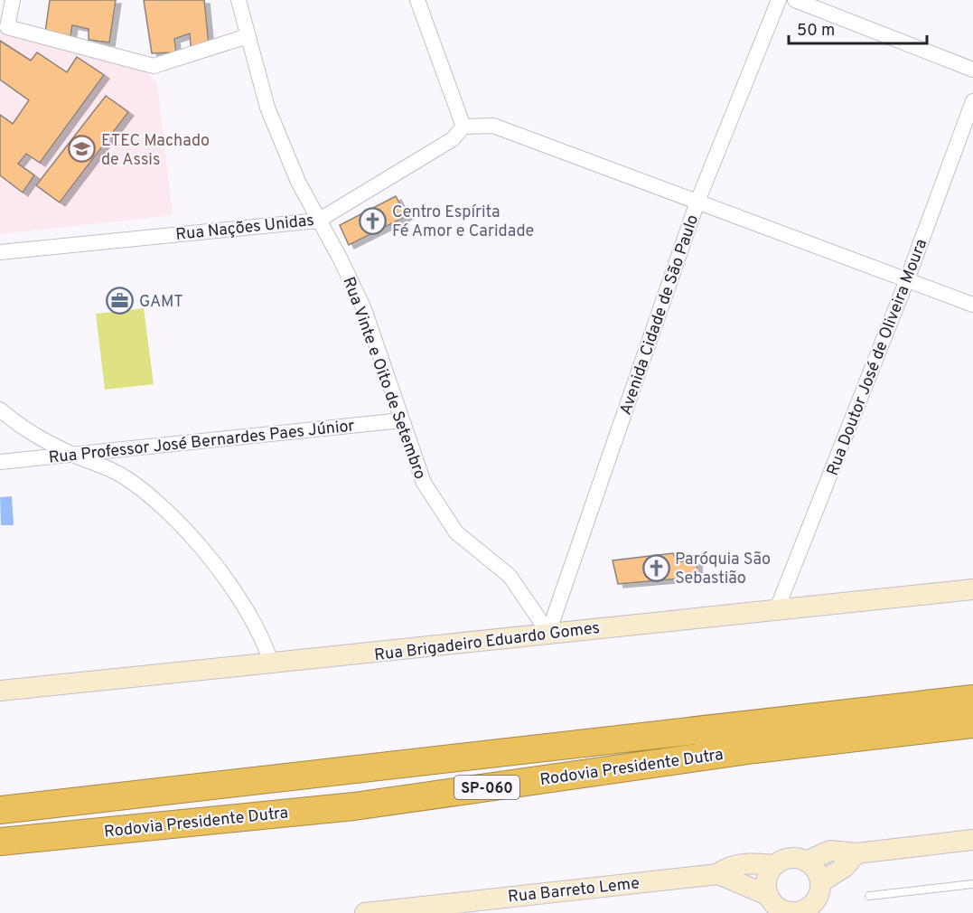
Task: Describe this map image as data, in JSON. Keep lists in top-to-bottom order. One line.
{"streets":{"highway":["Rodovia Presidente Dutra","SP-060"],"street":["Rua Nações Unidas","Avenida Cidade de São Paulo","Rua Doutor José de Oliveira Moura","Rua Vinte e Oito de Setembro","Rua Professor José Bernardes Paes Júnior","Rua Brigadeiro Eduardo Gomes","Rua Barreto Leme"]},"crossings":[["Rua Nações Unidas","Rua Vinte e Oito de Setembro"],["Avenida Cidade de São Paulo","Rua Vinte e Oito de Setembro"],["Avenida Cidade de São Paulo","Rua Brigadeiro Eduardo Gomes"],["Rua Doutor José de Oliveira Moura","Rua Brigadeiro Eduardo Gomes"],["Rua Vinte e Oito de Setembro","Rua Professor José Bernardes Paes Júnior"],["Rua Vinte e Oito de Setembro","Rua Brigadeiro Eduardo Gomes"]],"places":{"school or university":["ETEC Machado de Assis"],"church":["Centro Espírita Fé Amor e Caridade","Paróquia São Sebastião"],"office":["GAMT"]},"scale_bar":"50 m"}
